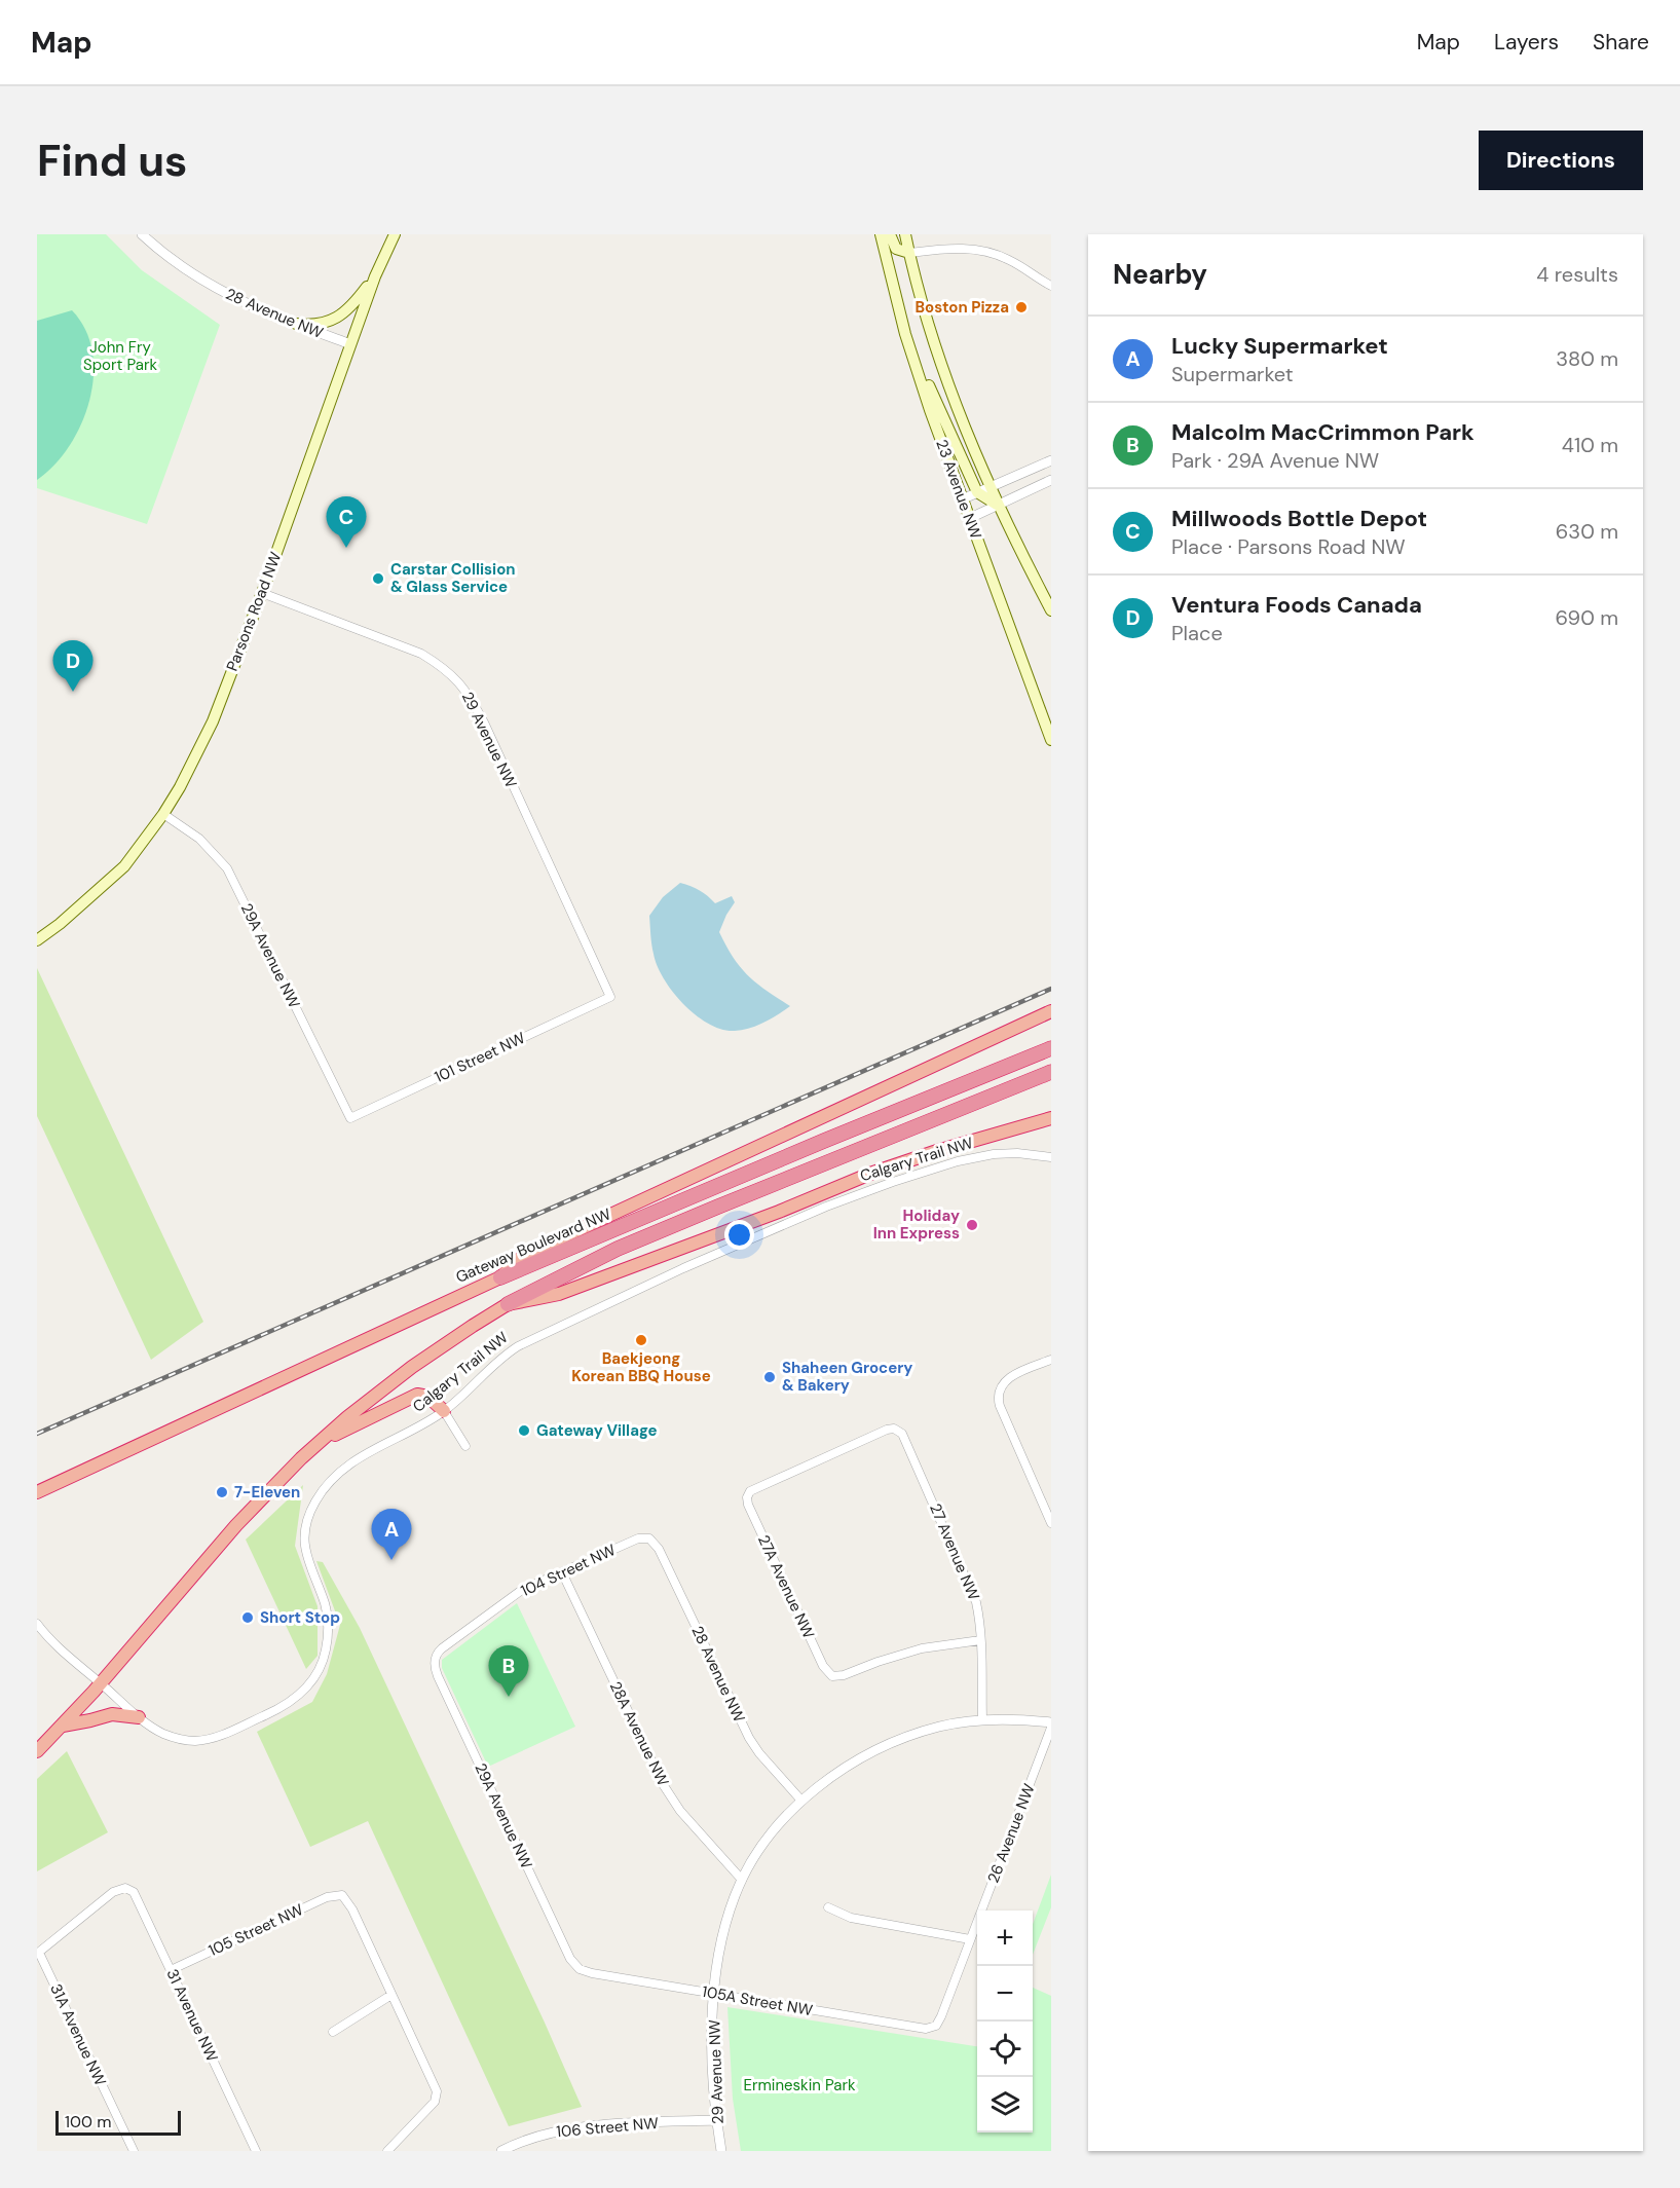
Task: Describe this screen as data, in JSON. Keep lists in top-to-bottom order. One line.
{"streets":{"highway":["Calgary Trail NW","Gateway Boulevard NW"],"main road":["23 Avenue NW","Parsons Road NW"],"street":["28 Avenue NW","29 Avenue NW","29A Avenue NW","101 Street NW","27 Avenue NW","104 Street NW","27A Avenue NW","28A Avenue NW","26 Avenue NW","105 Street NW","105A Street NW","31 Avenue NW","31A Avenue NW","106 Street NW"]},"crossings":[["28 Avenue NW","Parsons Road NW"],["28 Avenue NW","104 Street NW"],["Parsons Road NW","29 Avenue NW"],["Parsons Road NW","29A Avenue NW"],["29 Avenue NW","101 Street NW"],["29 Avenue NW","105A Street NW"],["29 Avenue NW","106 Street NW"],["29A Avenue NW","101 Street NW"],["29A Avenue NW","104 Street NW"],["29A Avenue NW","105A Street NW"],["27 Avenue NW","27A Avenue NW"],["104 Street NW","28A Avenue NW"],["26 Avenue NW","105A Street NW"],["105 Street NW","31 Avenue NW"],["31 Avenue NW","31A Avenue NW"]],"parks":["John Fry Sport Park","Ermineskin Park"],"places":["Boston Pizza","Carstar Collision & Glass Service","Holiday Inn Express","Baekjeong Korean BBQ House","Shaheen Grocery & Bakery","Gateway Village","7-Eleven","Short Stop"],"scale_bar":"100 m","page":{"header":"Map","nav":["Map","Layers","Share"],"buttons":"Directions","title":"Find us","heading":["Nearby","4 results"],"list":[{"mark":"A","name":"Lucky Supermarket","note":"Supermarket","value":"380 m"},{"mark":"B","name":"Malcolm MacCrimmon Park","note":"Park · 29A Avenue NW","value":"410 m"},{"mark":"C","name":"Millwoods Bottle Depot","note":"Place · Parsons Road NW","value":"630 m"},{"mark":"D","name":"Ventura Foods Canada","note":"Place","value":"690 m"}],"pins":["C","D","A","B"],"map_buttons":["+","−"],"scale":"100 m"}}
